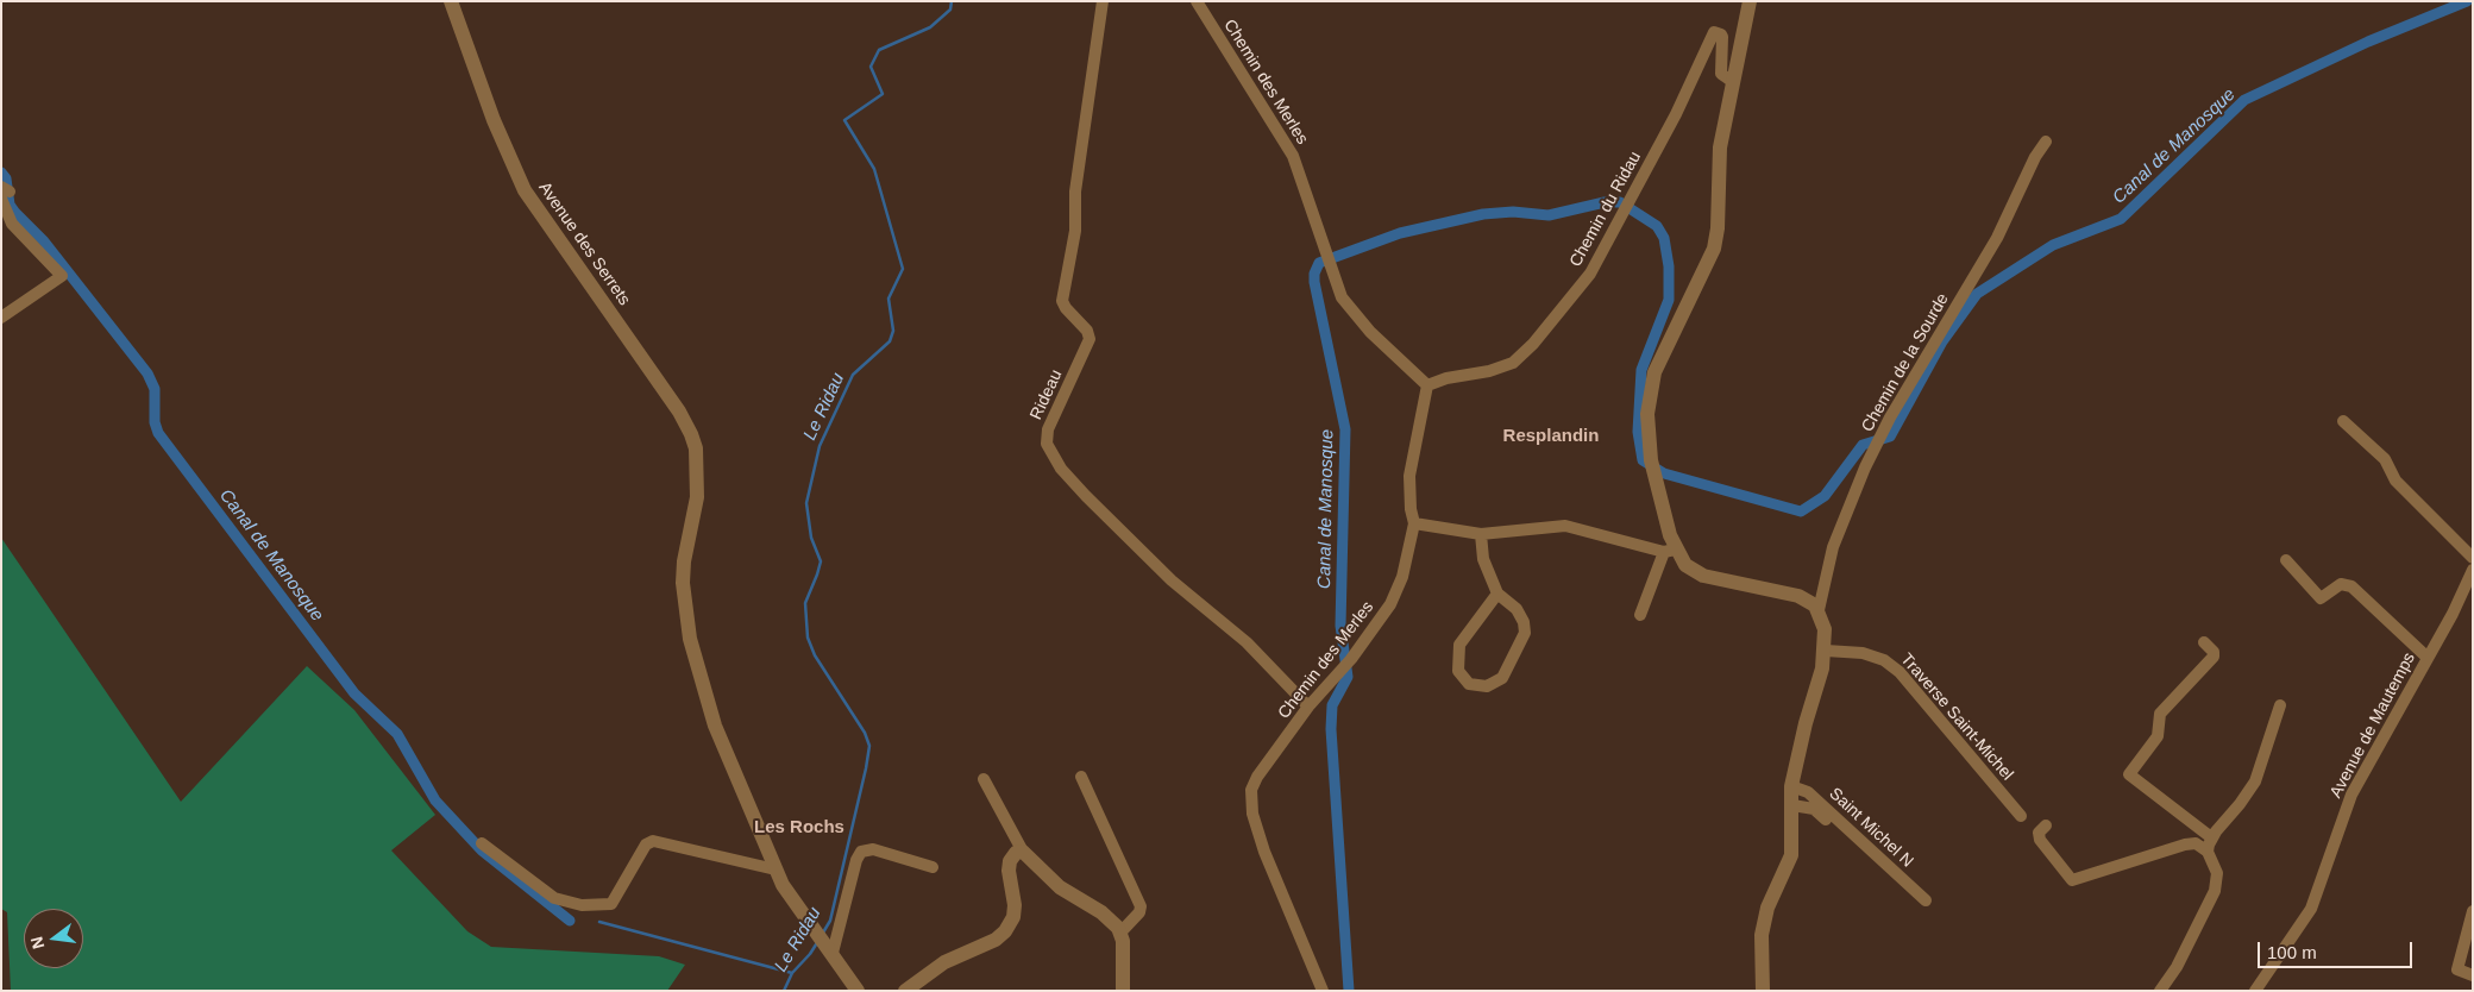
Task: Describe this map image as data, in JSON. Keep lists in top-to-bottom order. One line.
{"streets":{"street":["Chemin des Merles","Chemin du Ridau","Avenue des Serrets","Chemin de la Sourde","Rideau","Traverse Saint-Michel","Avenue de Mautemps","Saint Michel N"]},"crossings":[["Chemin des Merles","Chemin du Ridau"],["Chemin des Merles","Rideau"]],"districts":["Resplandin","Les Rochs"],"water":["Canal de Manosque","Le Ridau"],"scale_bar":"100 m","north":"left"}
